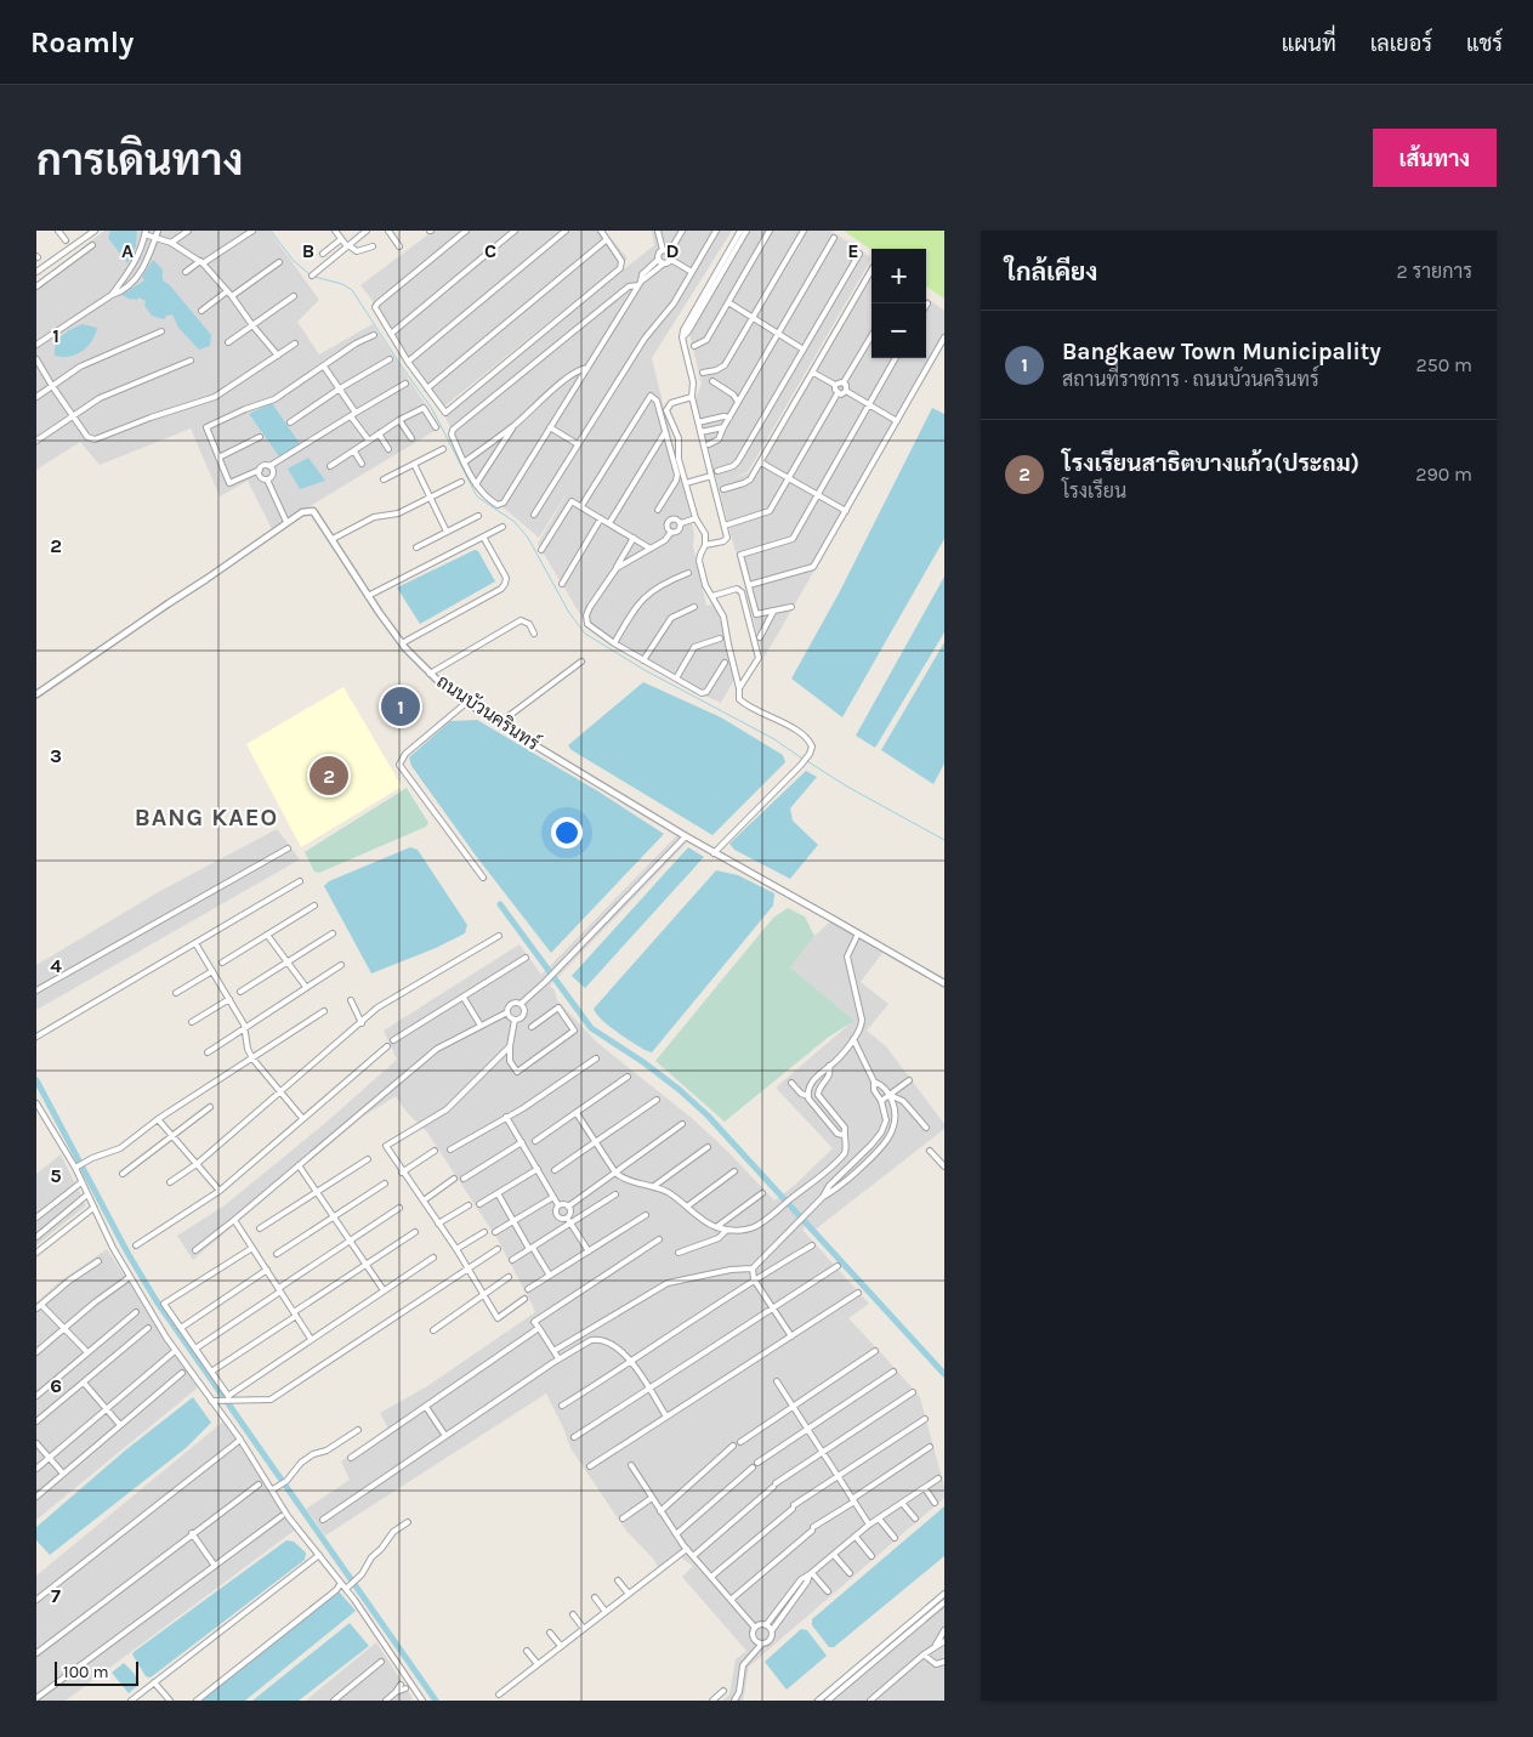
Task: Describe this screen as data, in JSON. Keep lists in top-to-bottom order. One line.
{"streets":{"street":["ถนนบัวนครินทร์"]},"districts":["BANG KAEO"],"scale_bar":"100 m","page":{"header":"Roamly","nav":["แผนที่","เลเยอร์","แชร์"],"buttons":"เส้นทาง","title":"การเดินทาง","heading":["ใกล้เคียง","2 รายการ"],"map_buttons":["+","−"],"list":[{"mark":"1","name":"Bangkaew Town Municipality","note":"สถานที่ราชการ · ถนนบัวนครินทร์","value":"250 m"},{"mark":"2","name":"โรงเรียนสาธิตบางแก้ว(ประถม)","note":"โรงเรียน","value":"290 m"}],"pins":["1","2"],"scale":"100 m"},"grid":{"columns":["A","B","C","D","E"],"rows":["1","2","3","4","5","6","7"]}}
